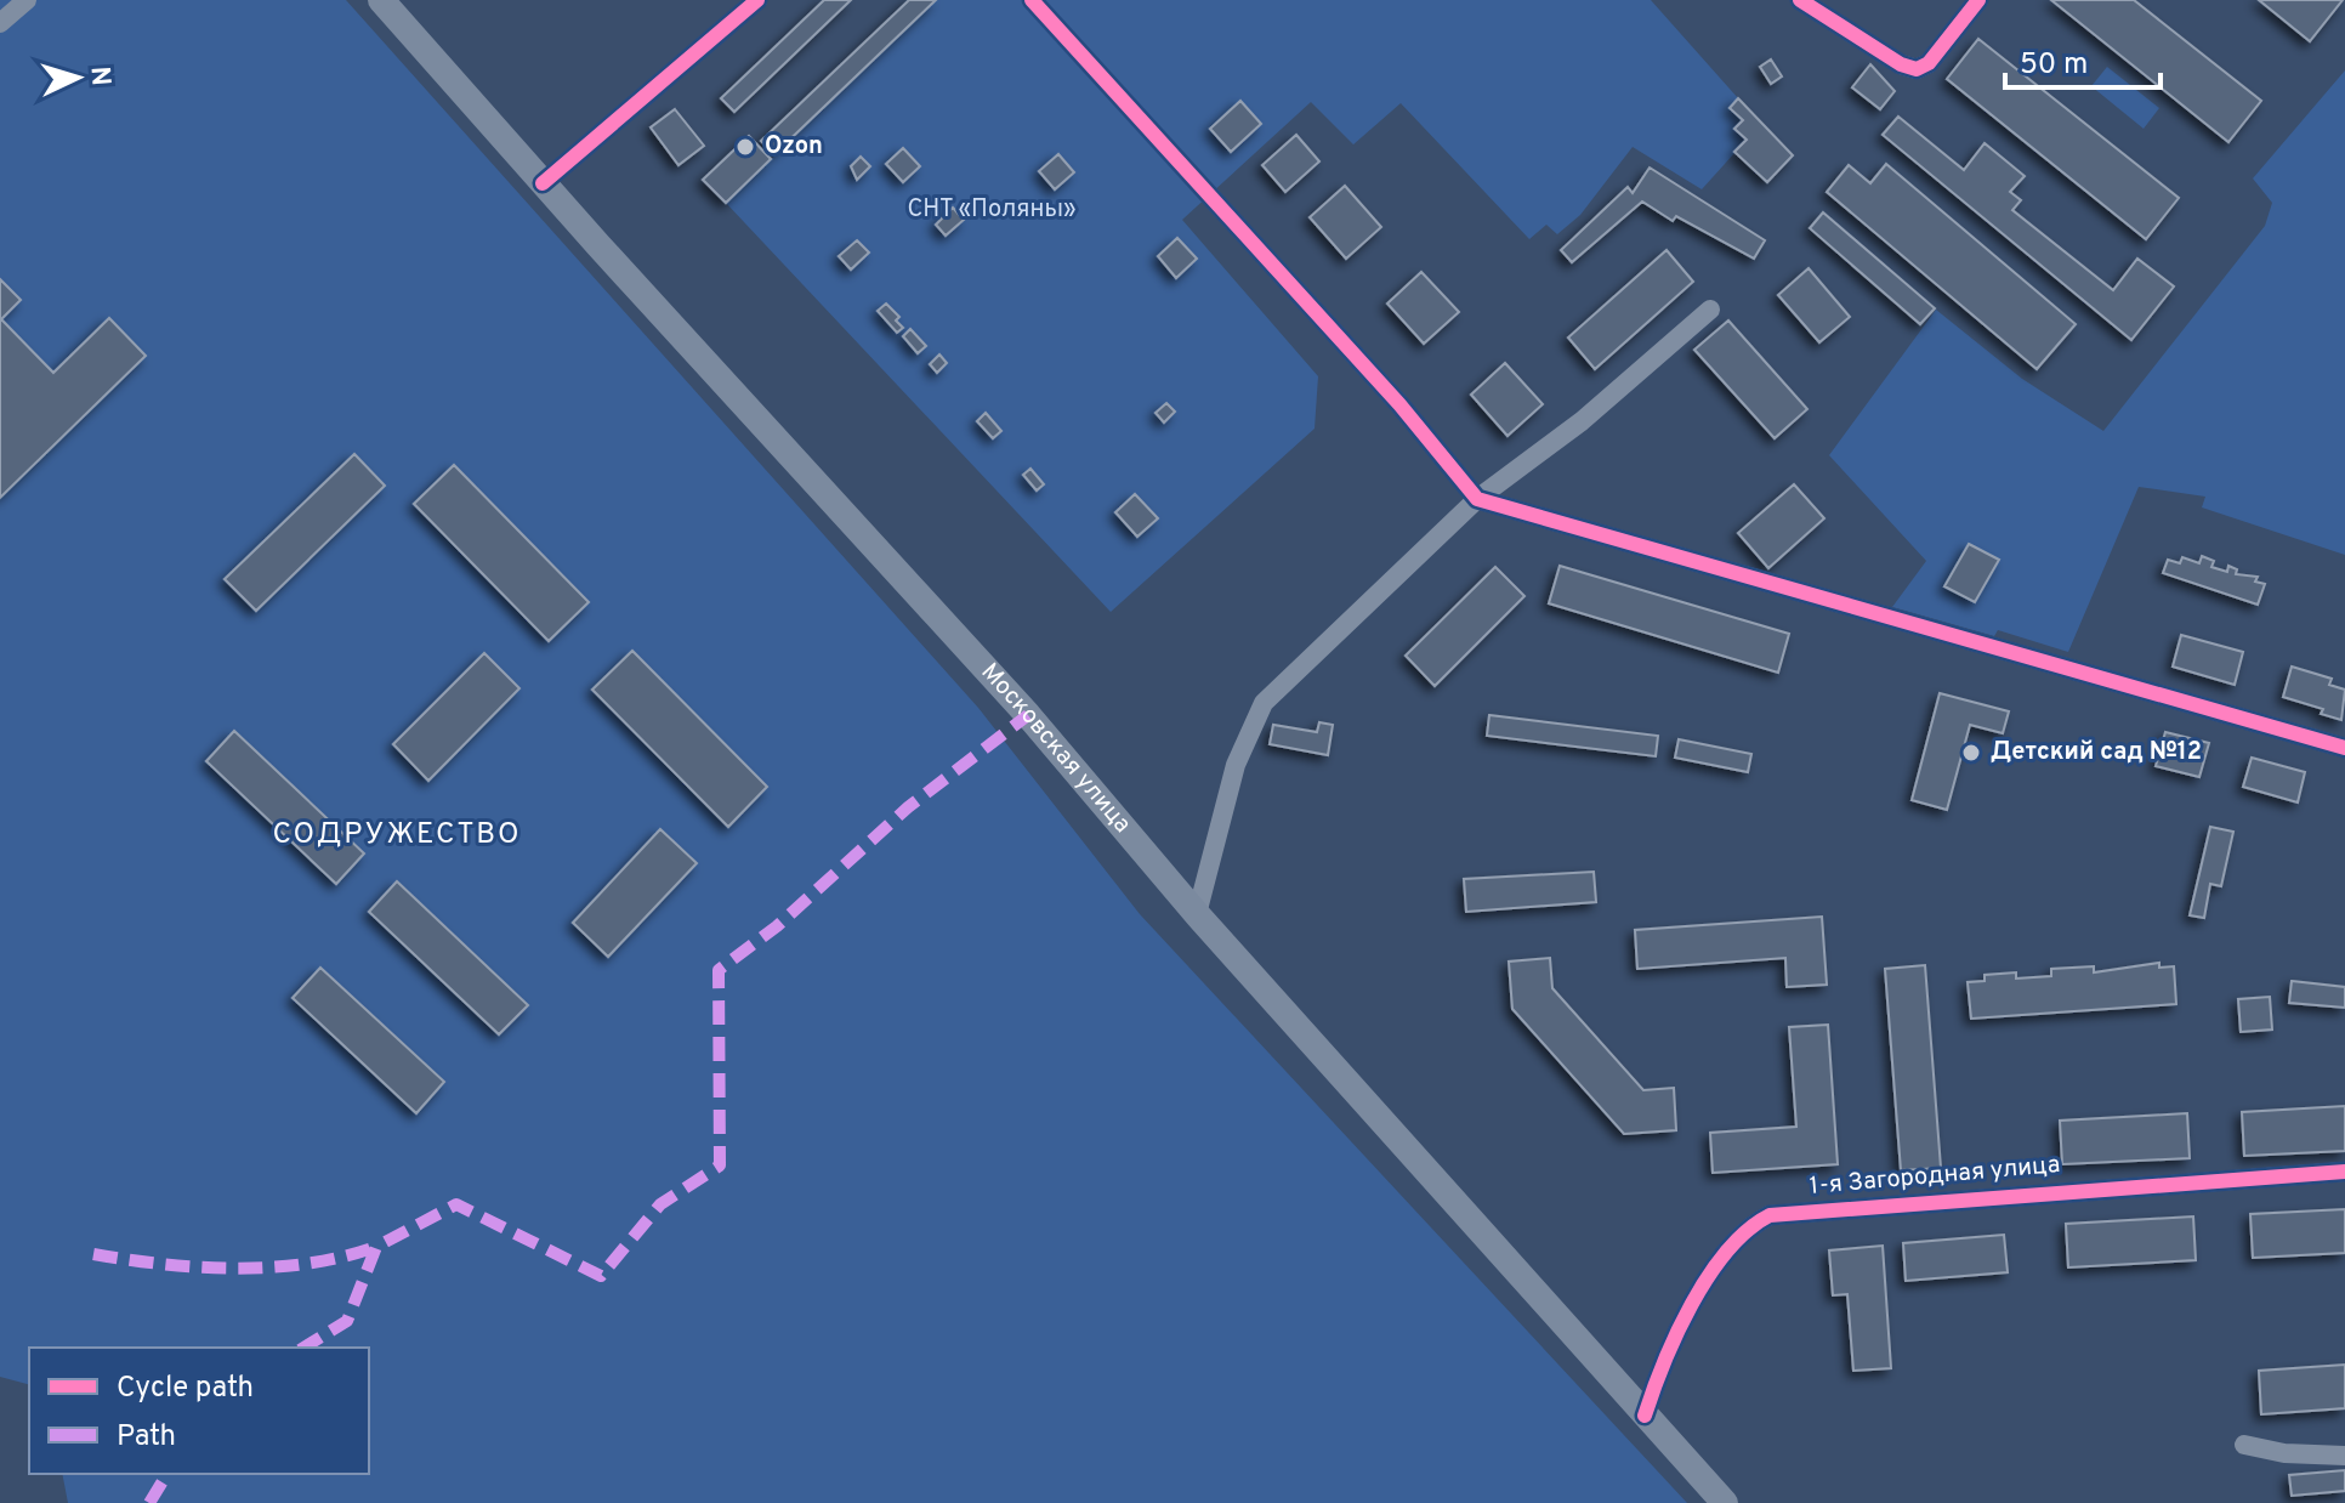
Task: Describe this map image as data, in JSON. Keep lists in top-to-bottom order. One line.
{"streets":{"main road":["Московская улица"],"street":["1-я Загородная улица"]},"crossings":[["Московская улица","1-я Загородная улица"]],"districts":["СОДРУЖЕСТВО"],"parks":["СНТ «Поляны»"],"places":["Ozon","Детский сад №12"],"legend":["Cycle path","Path"],"scale_bar":"50 m","north":"right"}
